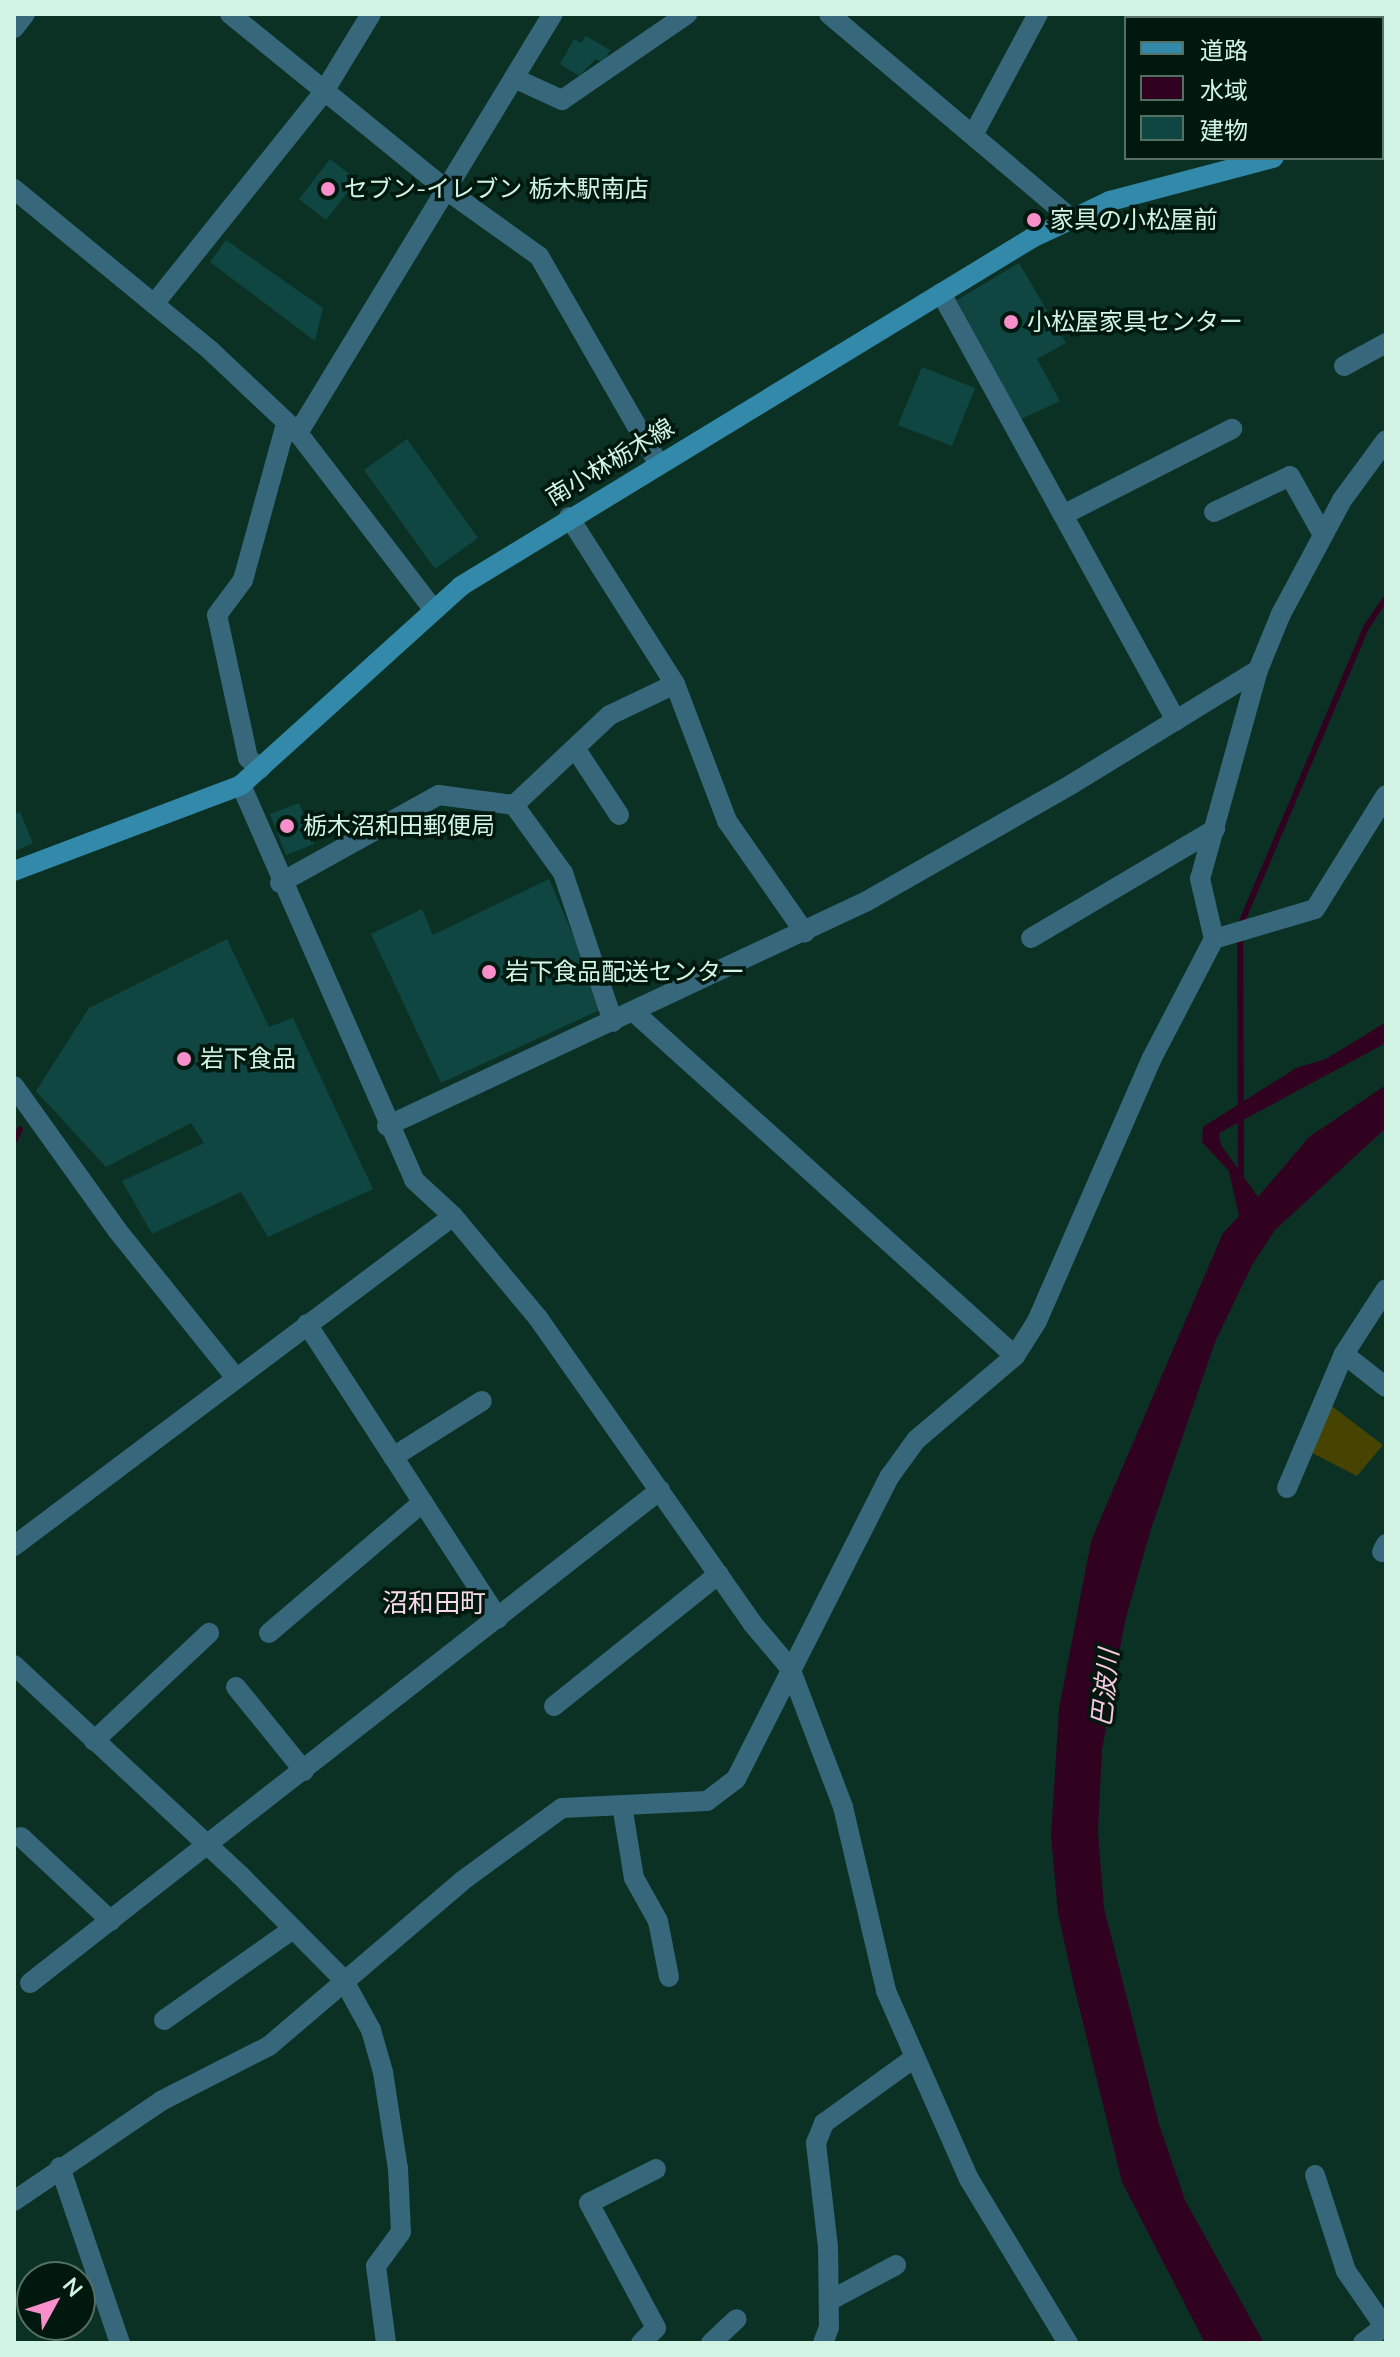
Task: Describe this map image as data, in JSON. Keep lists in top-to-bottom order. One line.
{"streets":{"main road":["南小林栃木線"]},"districts":["沼和田町"],"water":["巴波川"],"places":["セブン-イレブン 栃木駅南店","家具の小松屋前","小松屋家具センター","栃木沼和田郵便局","岩下食品配送センター","岩下食品"],"legend":["道路","水域","建物"],"north":"top right"}
